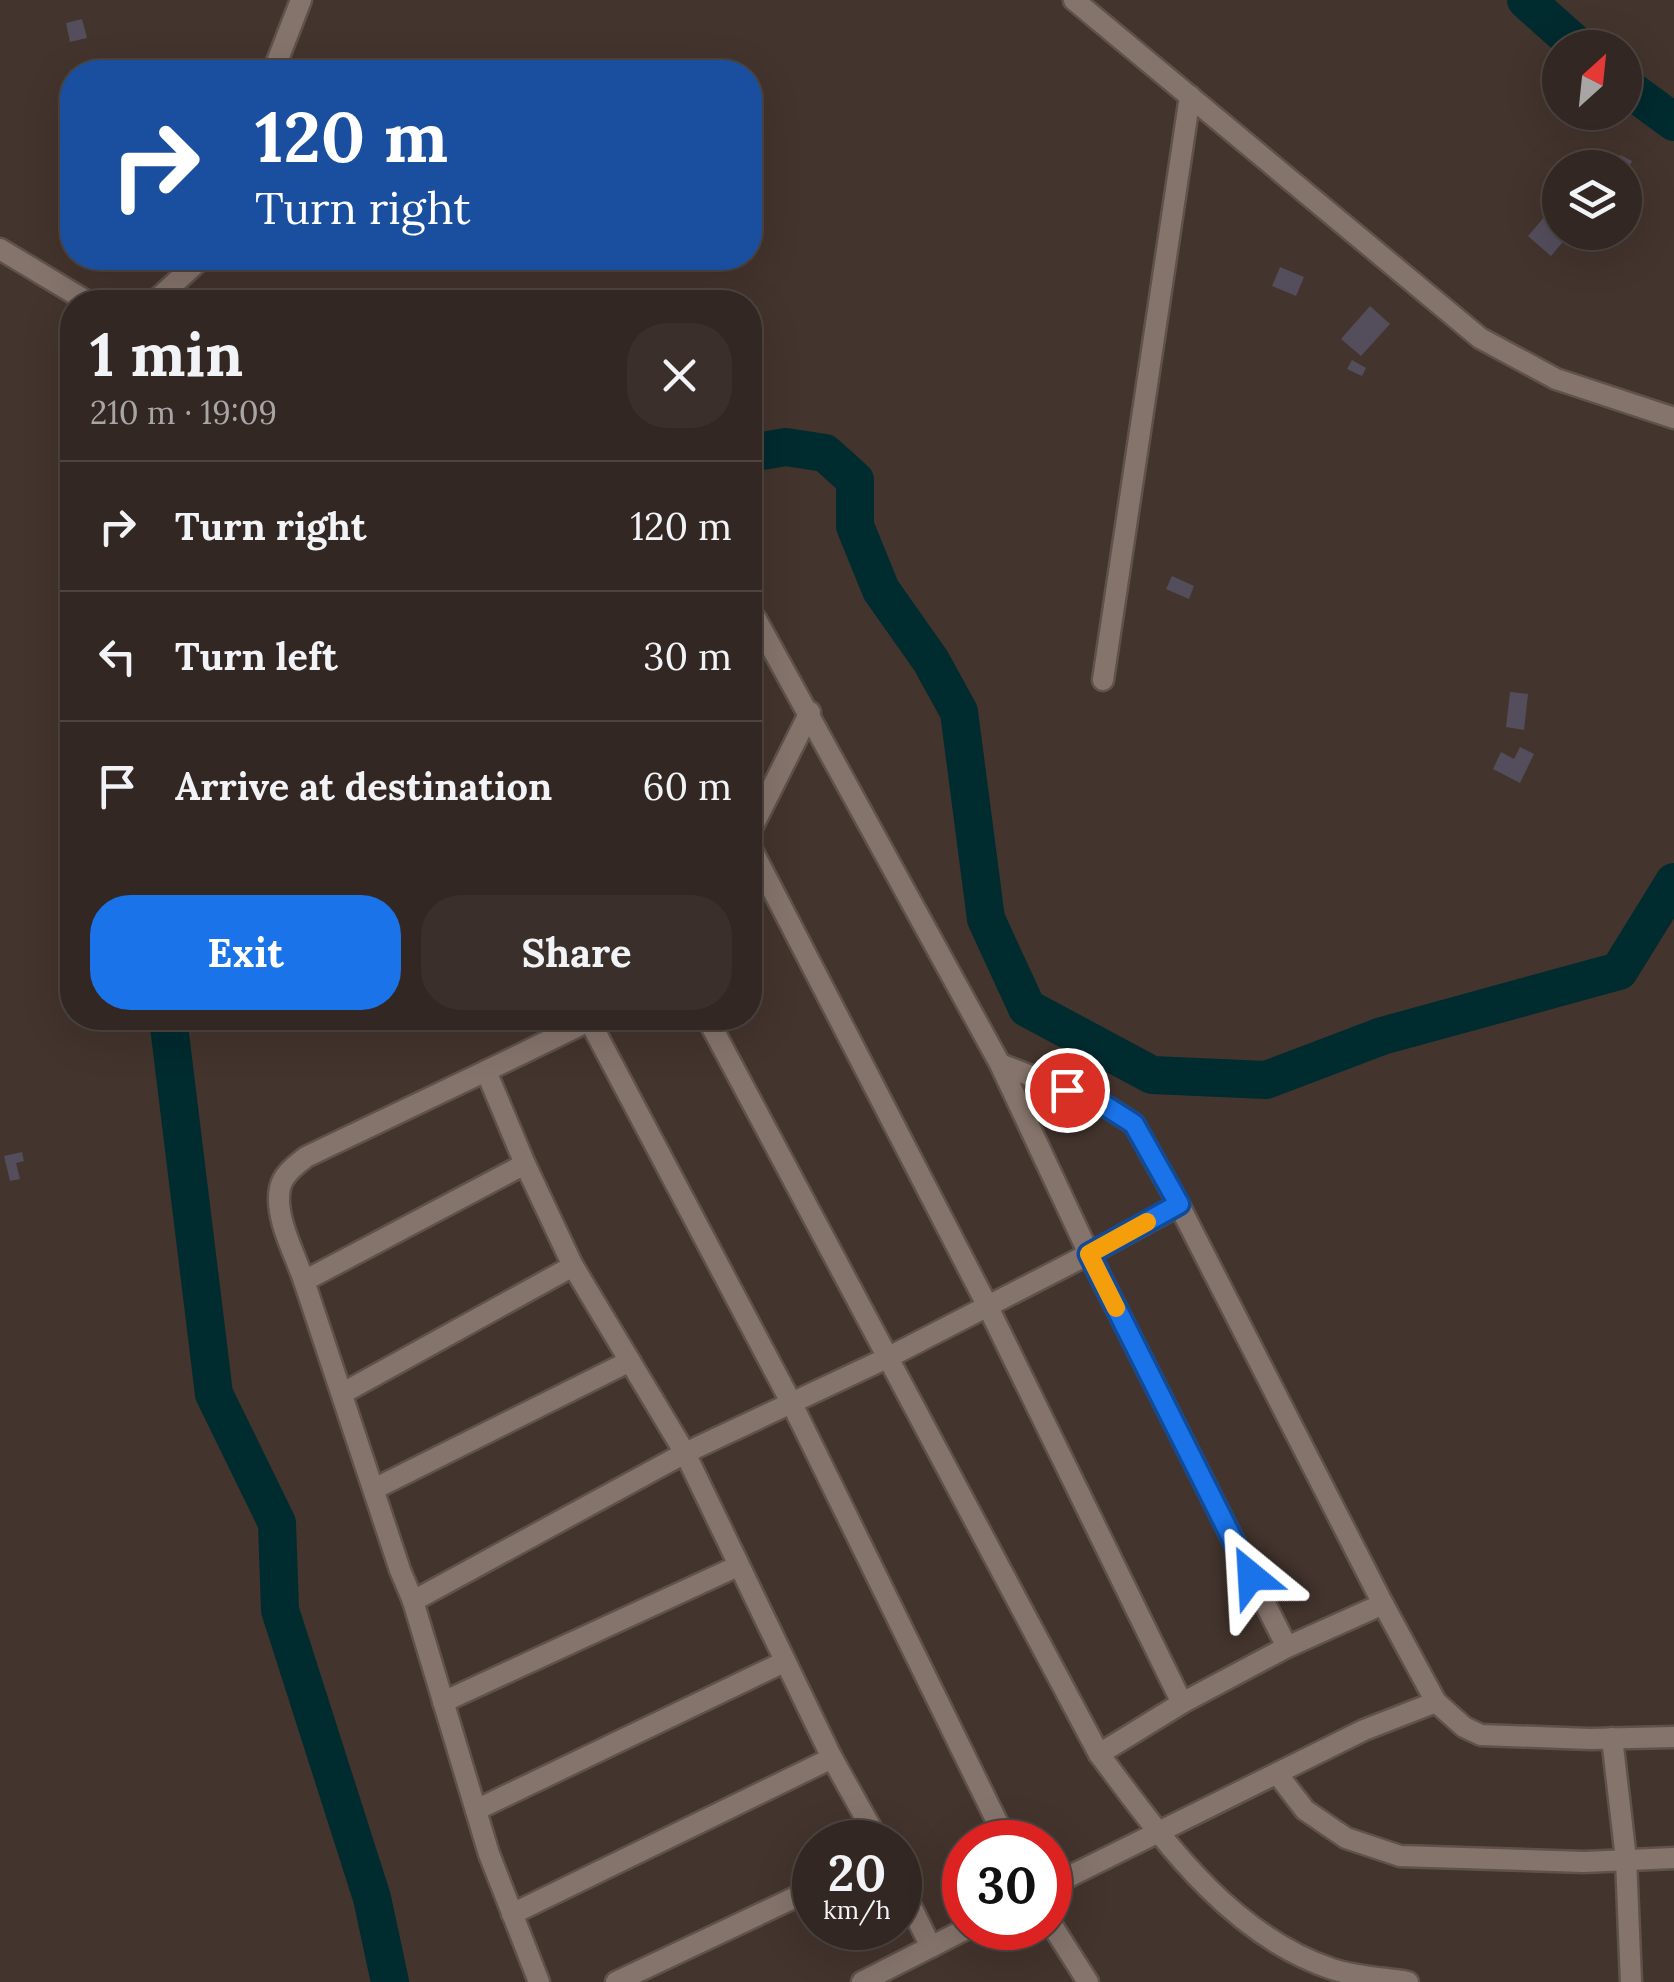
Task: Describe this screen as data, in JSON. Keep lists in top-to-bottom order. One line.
{"north":"top right","page":{"turn":["120 m","Turn right"],"heading":["1 min","210 m · 19:09"],"list":[{"name":"Turn right","value":"120 m"},{"name":"Turn left","value":"30 m"},{"name":"Arrive at destination","value":"60 m"}],"buttons":["Exit","Share"],"speed":"20 km/h","limit":"30"}}
